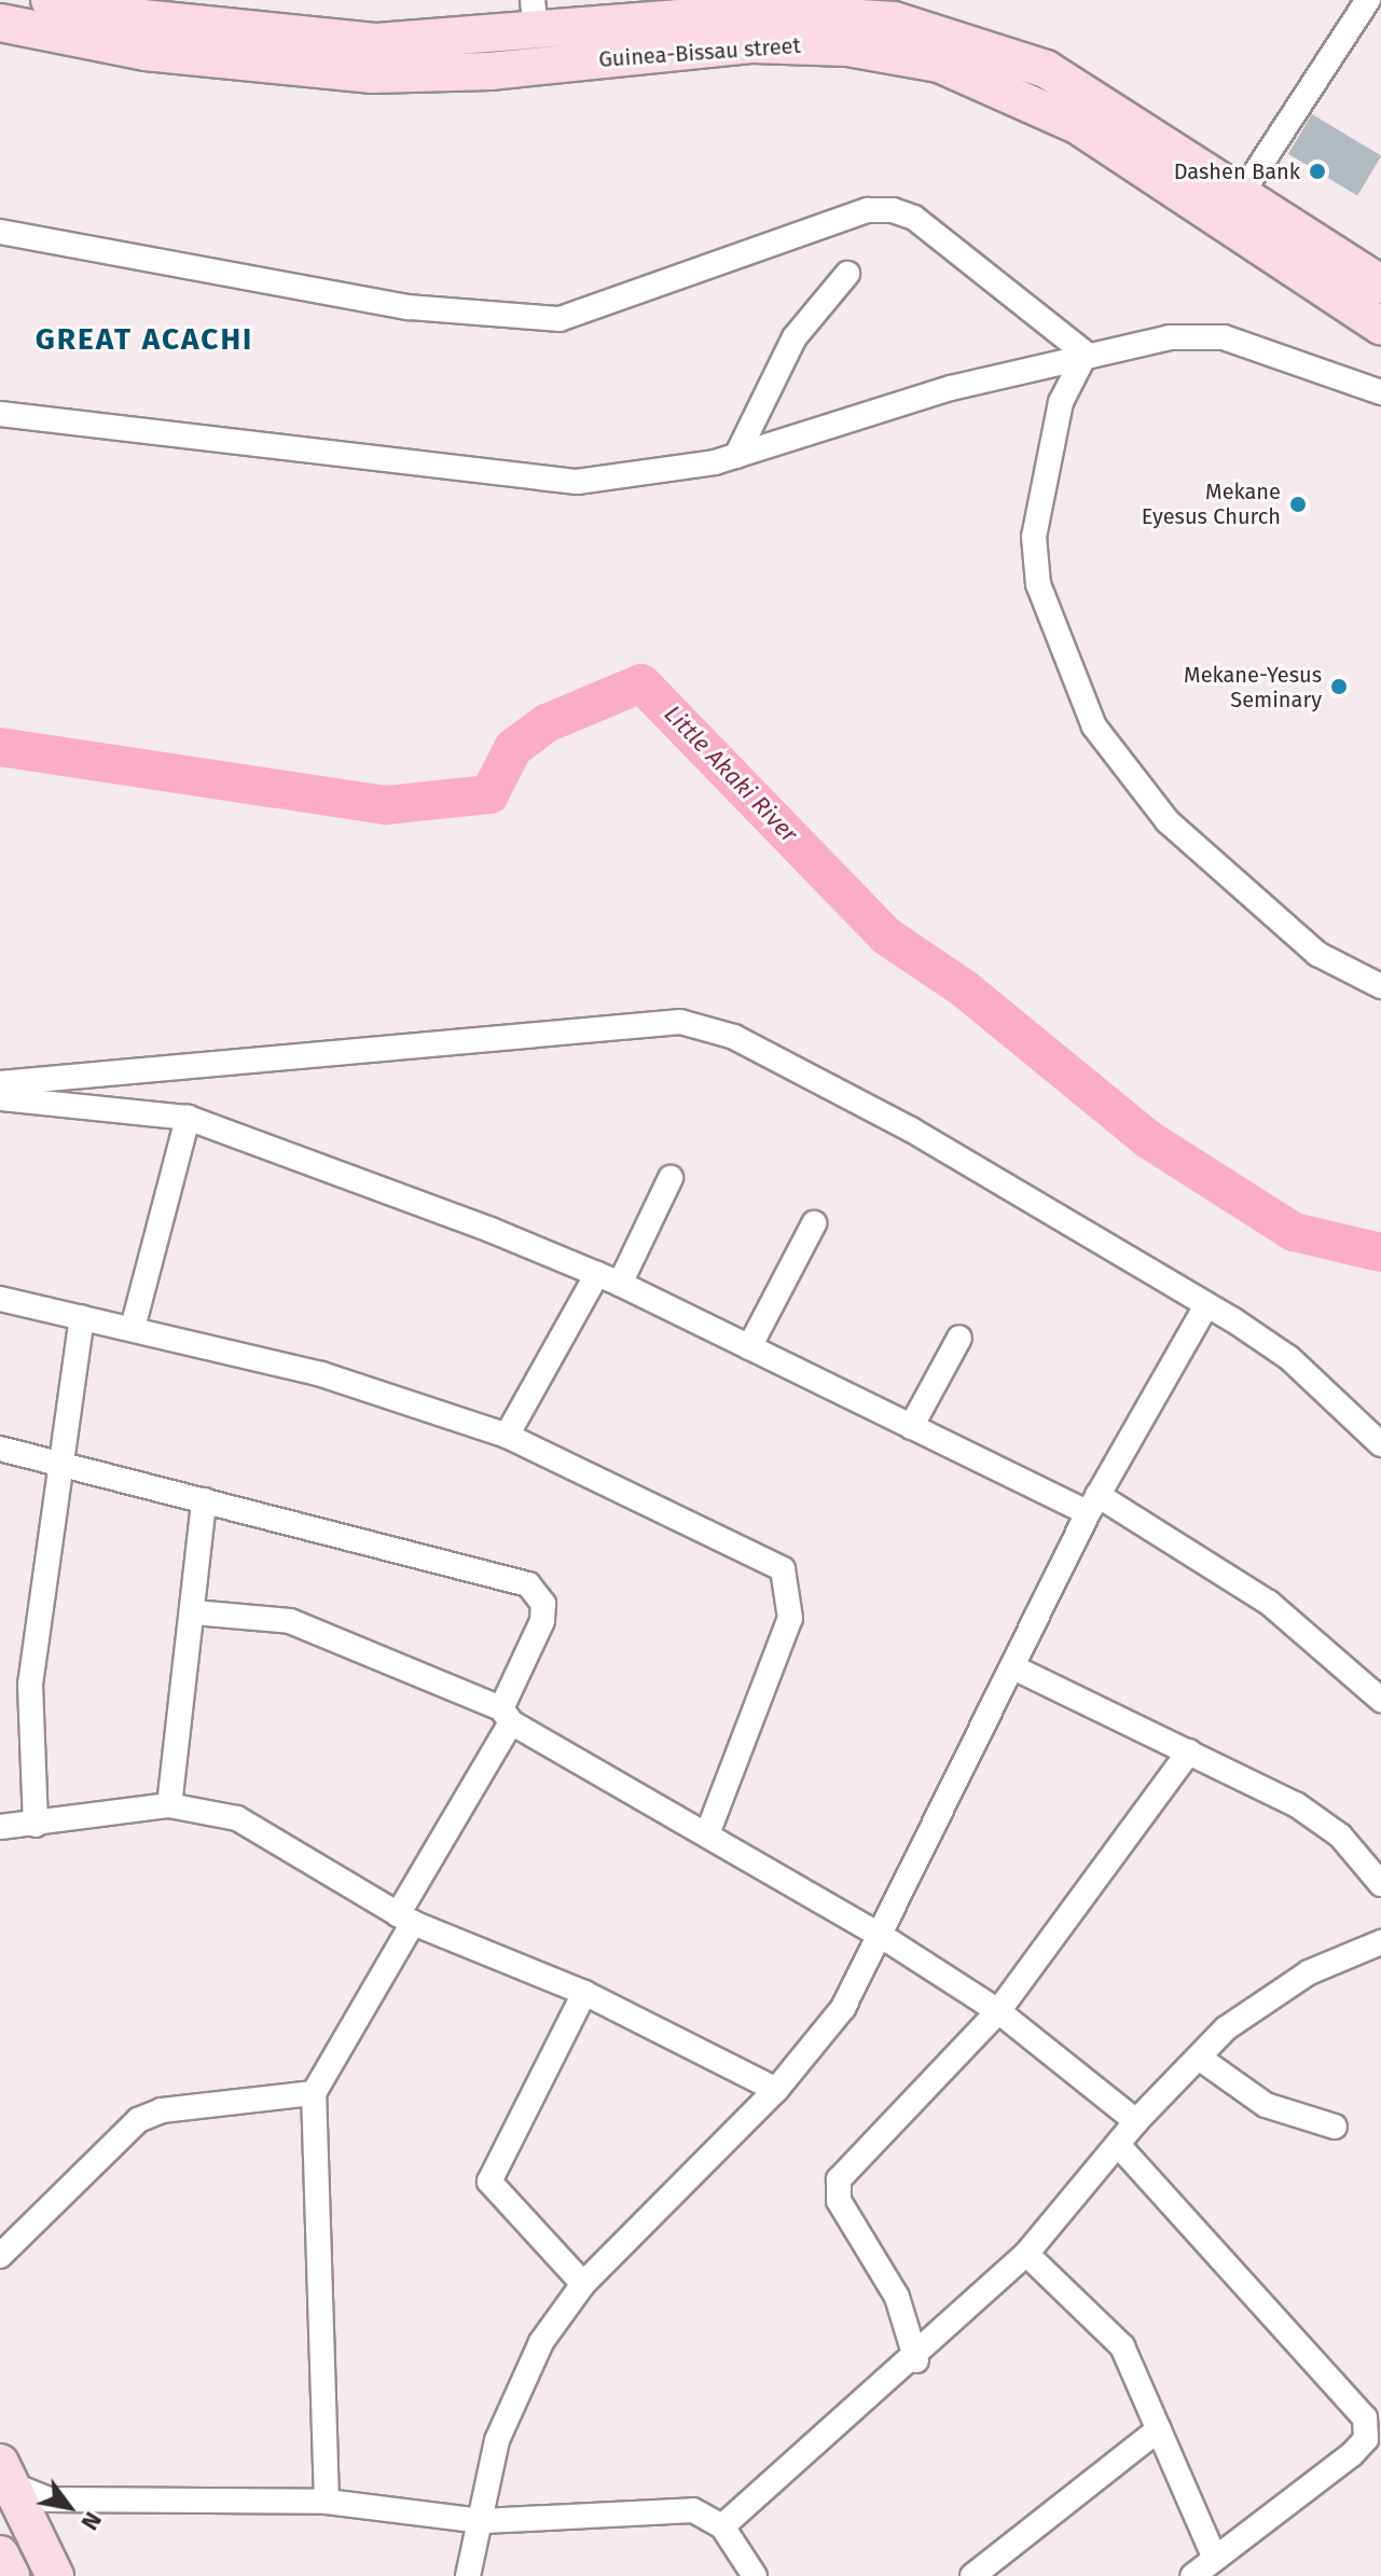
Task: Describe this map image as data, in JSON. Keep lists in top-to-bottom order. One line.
{"streets":{"main road":["Guinea-Bissau street"]},"districts":["GREAT ACACHI"],"water":["Little Akaki River"],"places":["Dashen Bank","Mekane Eyesus Church","Mekane-Yesus Seminary"],"north":"bottom right"}
